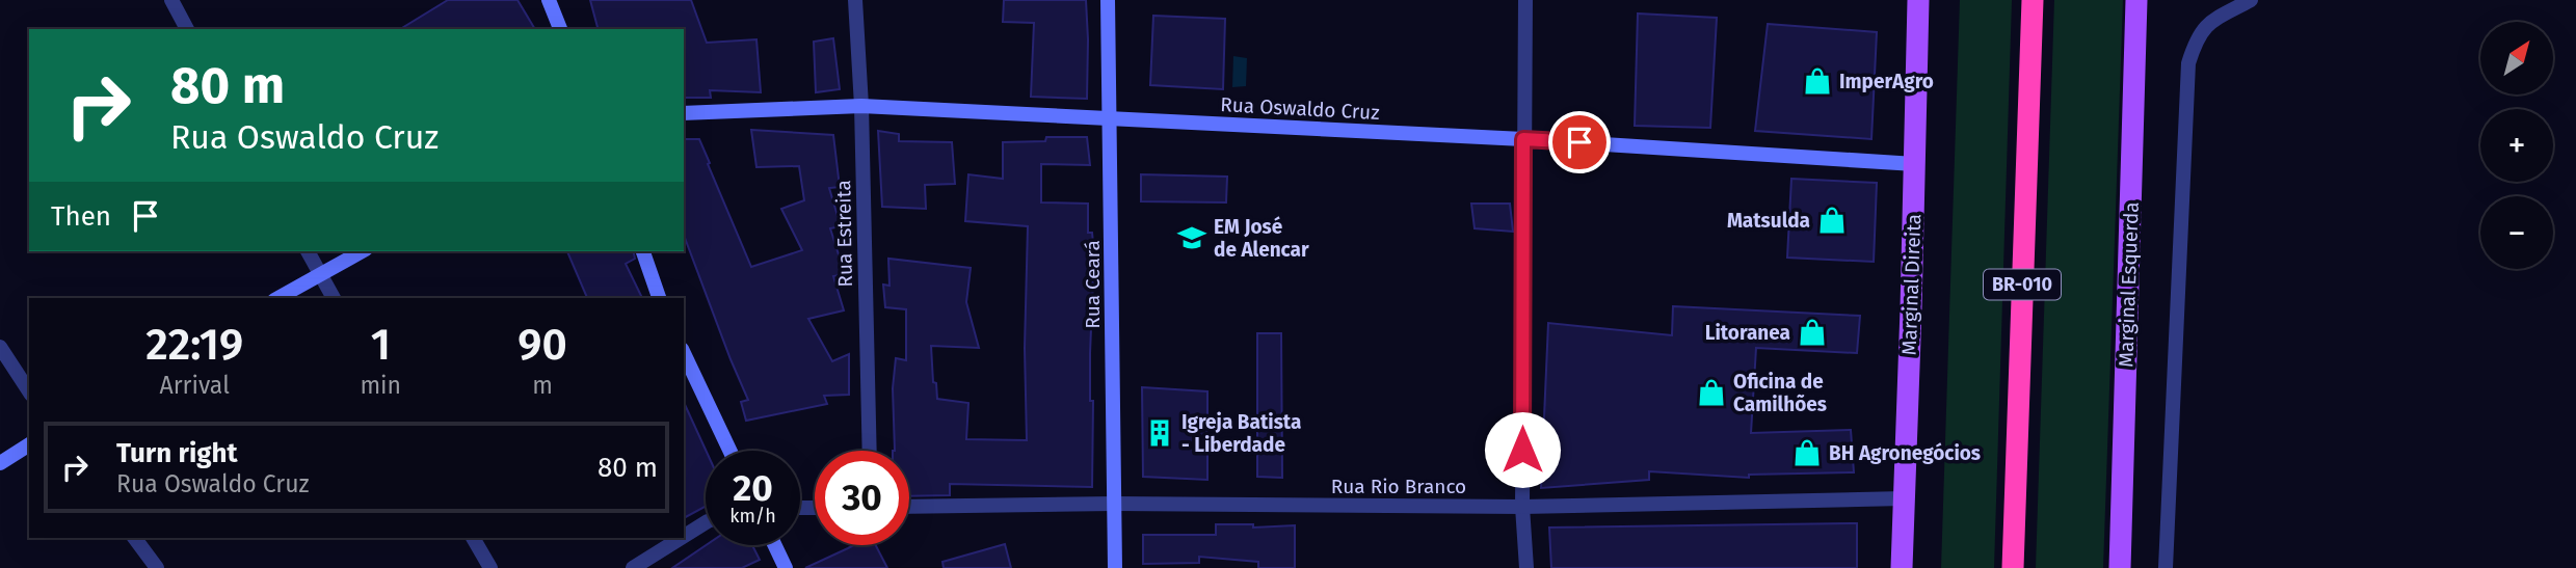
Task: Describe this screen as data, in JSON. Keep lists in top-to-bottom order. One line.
{"streets":{"highway":["BR-010"],"main road":["Marginal Direita","Marginal Esquerda"],"street":["Rua Oswaldo Cruz","Rua Estreita","Rua Ceará","Rua Rio Branco"]},"crossings":[["Rua Oswaldo Cruz","Rua Estreita"],["Rua Oswaldo Cruz","Rua Ceará"],["Rua Oswaldo Cruz","Marginal Direita"],["Rua Ceará","Rua Rio Branco"],["Marginal Direita","Rua Rio Branco"]],"places":{"shop":["ImperAgro","Matsulda","Litoranea","Oficina de Camilhões","BH Agronegócios"],"school or university":["EM José de Alencar"],"building":["Igreja Batista - Liberdade"]},"north":"top right","page":{"map_buttons":["+","−"],"turn":["80 m","Rua Oswaldo Cruz"],"then":"Then","eta":["22:19","Arrival","1","min","90","m"],"list":[{"name":"Turn right","note":"Rua Oswaldo Cruz","value":"80 m"}],"speed":"20 km/h","limit":"30"}}
